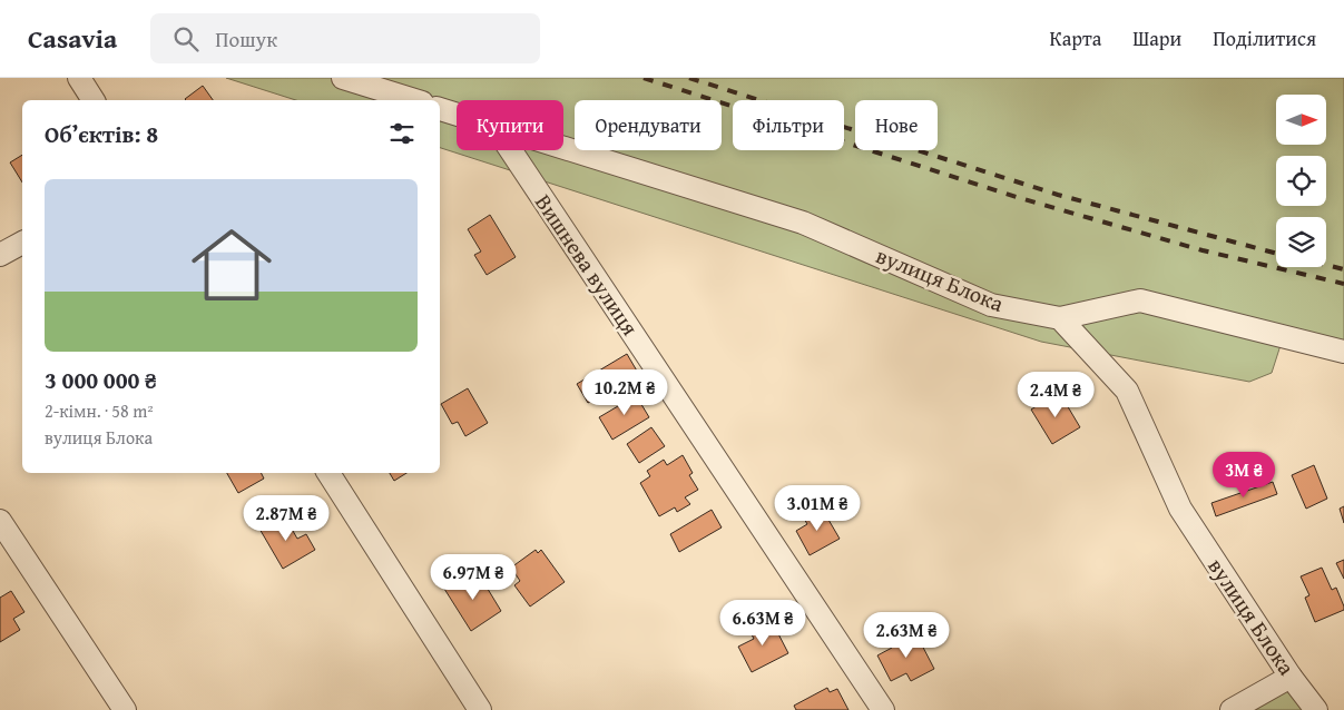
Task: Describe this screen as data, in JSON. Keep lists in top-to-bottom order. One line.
{"streets":{"street":["Вишнева вулиця","вулиця Блока"]},"north":"right","page":{"header":"Casavia","search":"Пошук","nav":["Карта","Шари","Поділитися"],"chip":["Купити","Орендувати","Фільтри","Нове"],"heading":"Об’єктів: 8","list":[{"name":"3 000 000 ₴","note":"2-кімн. · 58 m² · вулиця Блока"}],"price":["10.2M ₴","2.4M ₴","3M ₴","3.01M ₴","2.87M ₴","6.97M ₴","6.63M ₴","2.63M ₴"]}}
